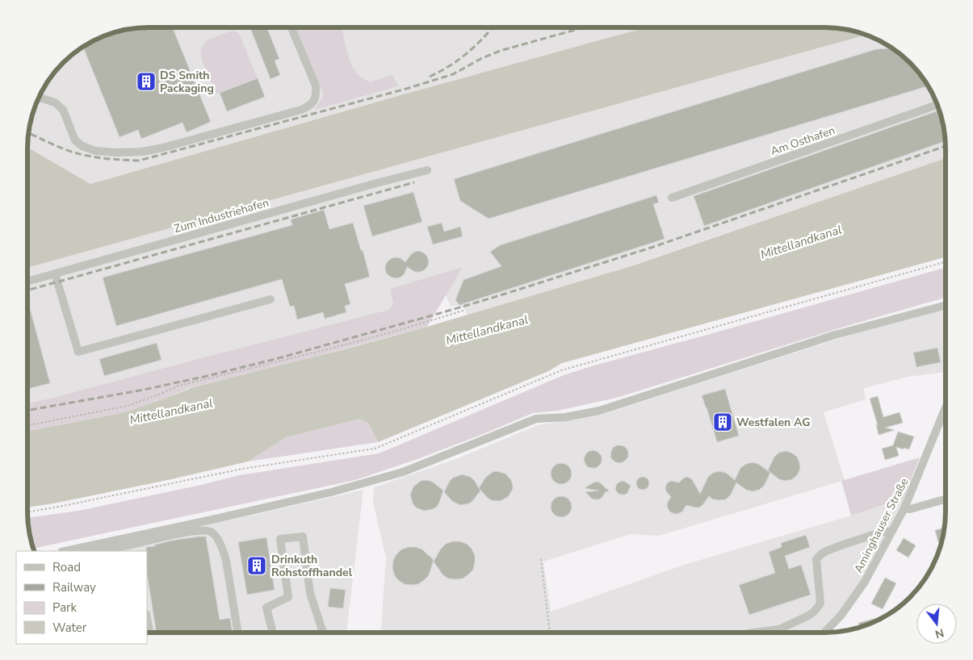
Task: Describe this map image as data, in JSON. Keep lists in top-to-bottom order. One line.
{"streets":{"street":["Am Osthafen","Zum Industriehafen","Aminghauser Straße"]},"water":["Mittellandkanal"],"places":{"building":["DS Smith Packaging","Westfalen AG","Drinkuth Rohstoffhandel"]},"legend":["Road","Railway","Park","Water"],"north":"bottom"}
